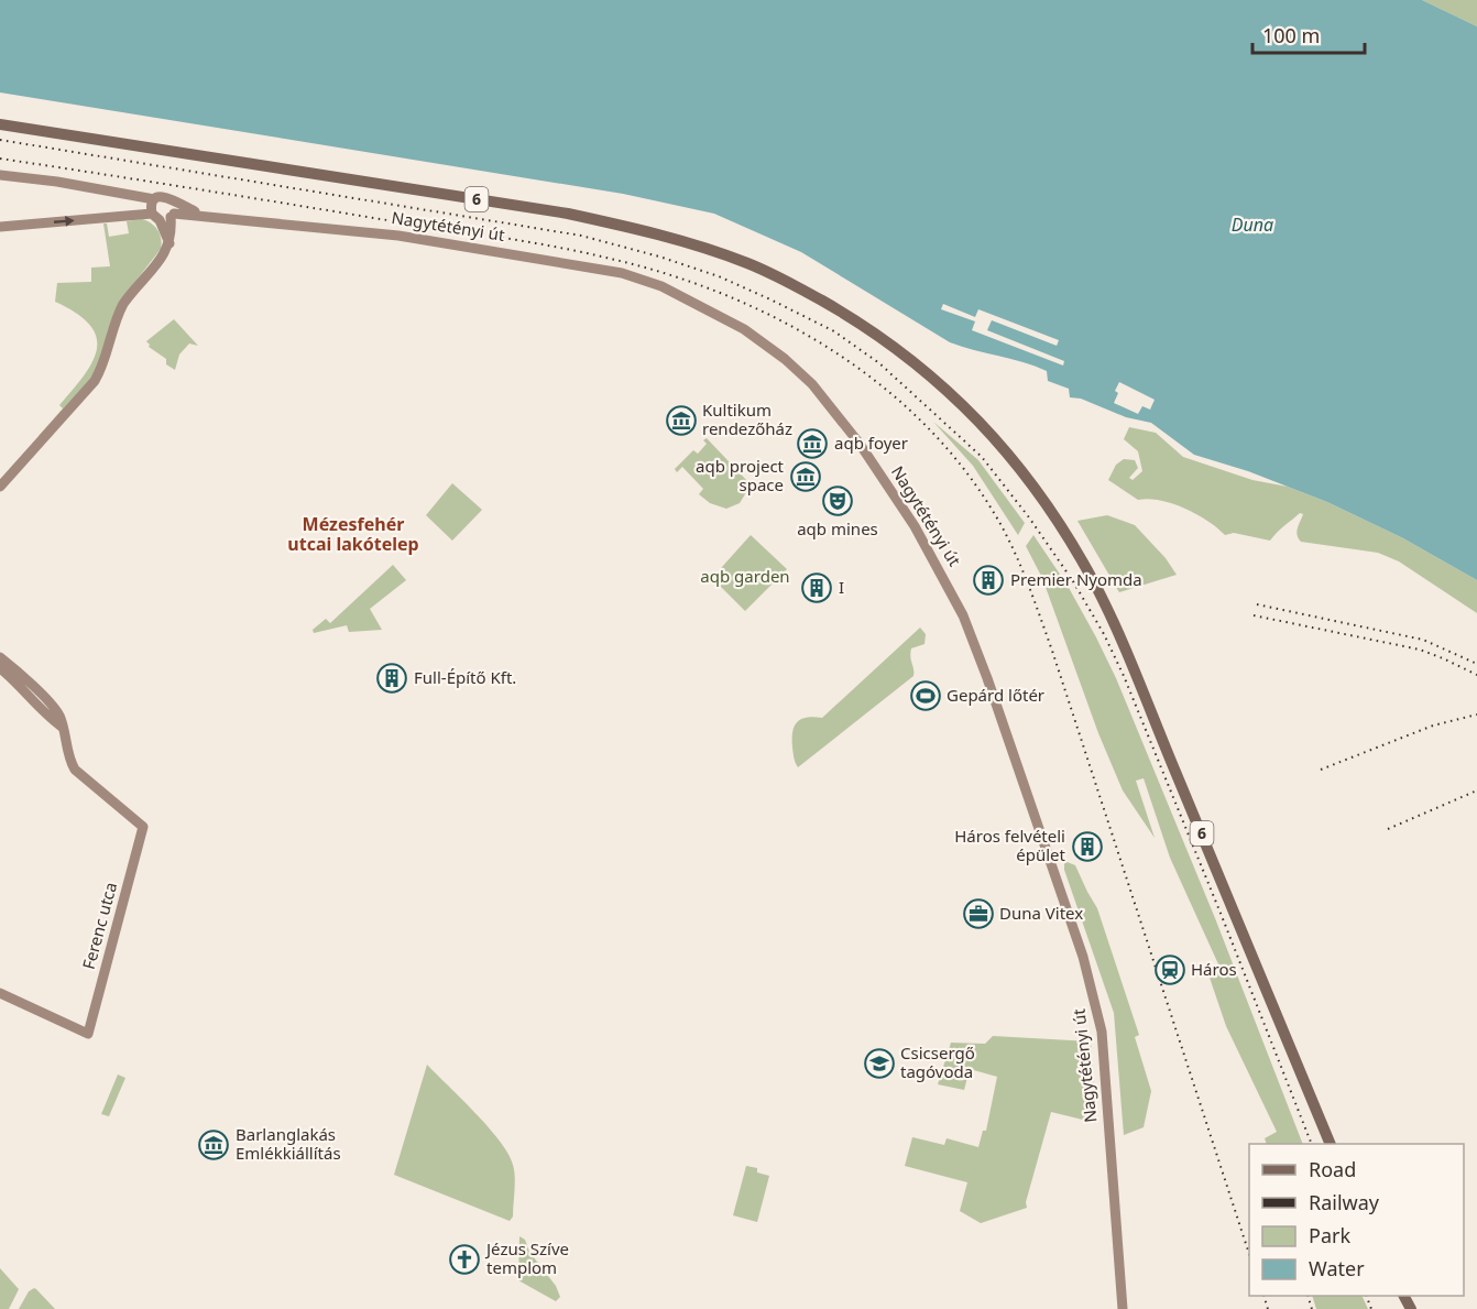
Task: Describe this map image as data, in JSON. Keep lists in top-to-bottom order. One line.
{"streets":{"main road":["6","Nagytétényi út","Ferenc utca"]},"districts":["Mézesfehér utcai lakótelep"],"water":["Duna"],"parks":["aqb garden"],"places":{"museum":["Kultikum rendezőház","aqb foyer","aqb project space","Barlanglakás Emlékkiállítás"],"theatre":["aqb mines"],"building":["Premier Nyomda","I","Full-Építő Kft.","Háros felvételi épület"],"sports":["Gepárd lőtér"],"office":["Duna Vitex"],"station":["Háros"],"school or university":["Csicsergő tagóvoda"],"church":["Jézus Szíve templom"]},"legend":["Road","Railway","Park","Water"],"scale_bar":"100 m"}
